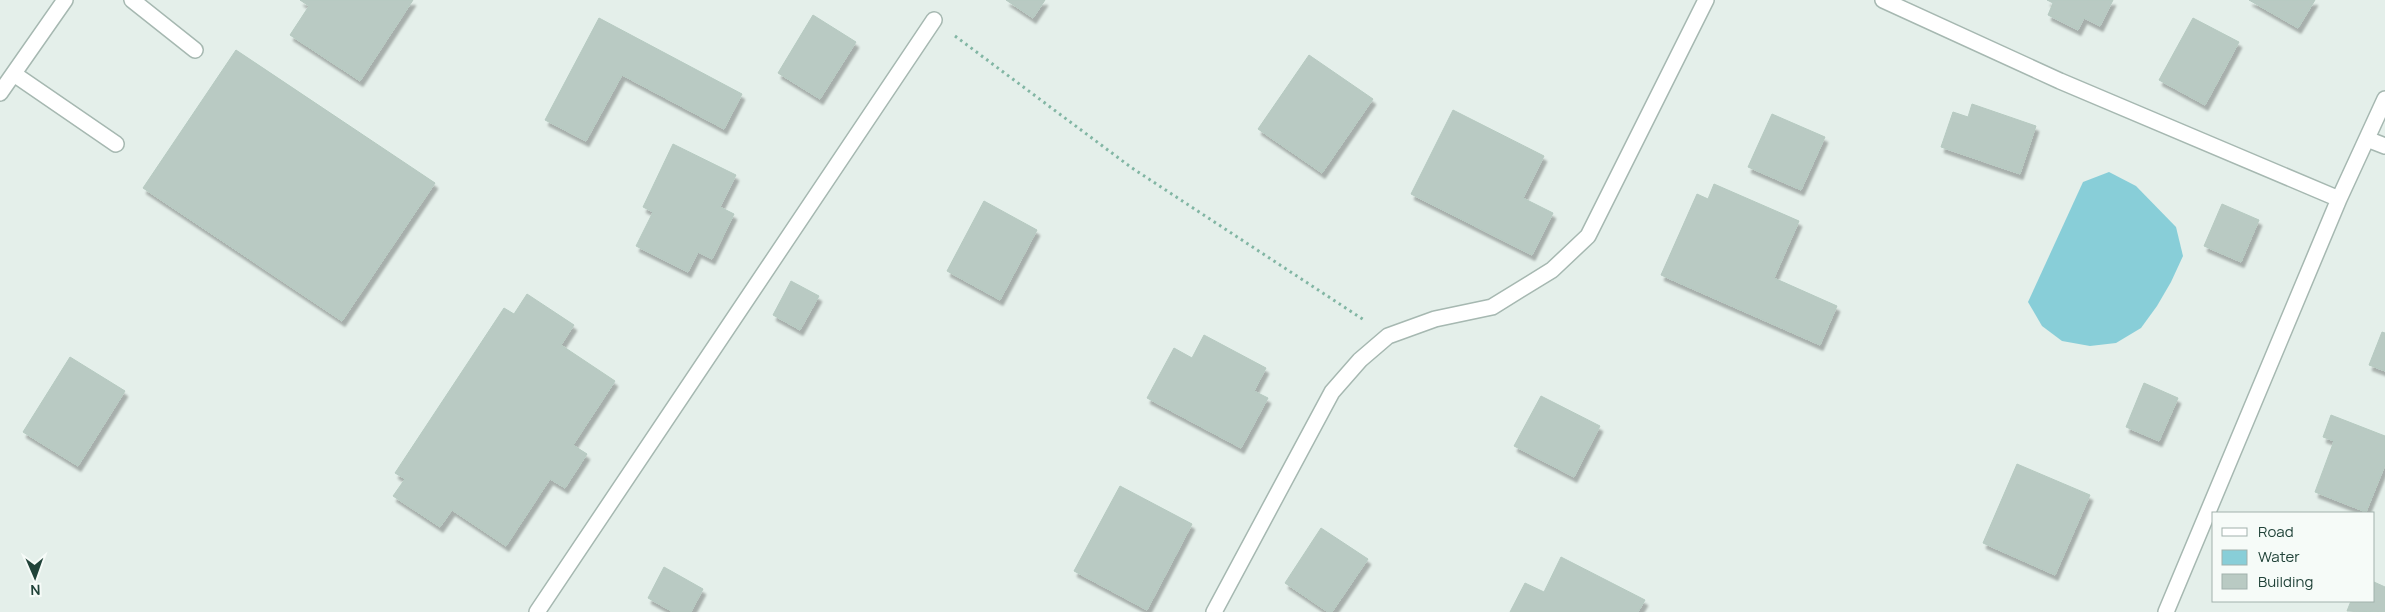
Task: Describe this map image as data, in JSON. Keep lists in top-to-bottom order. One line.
{"legend":["Road","Water","Building"],"north":"bottom"}
